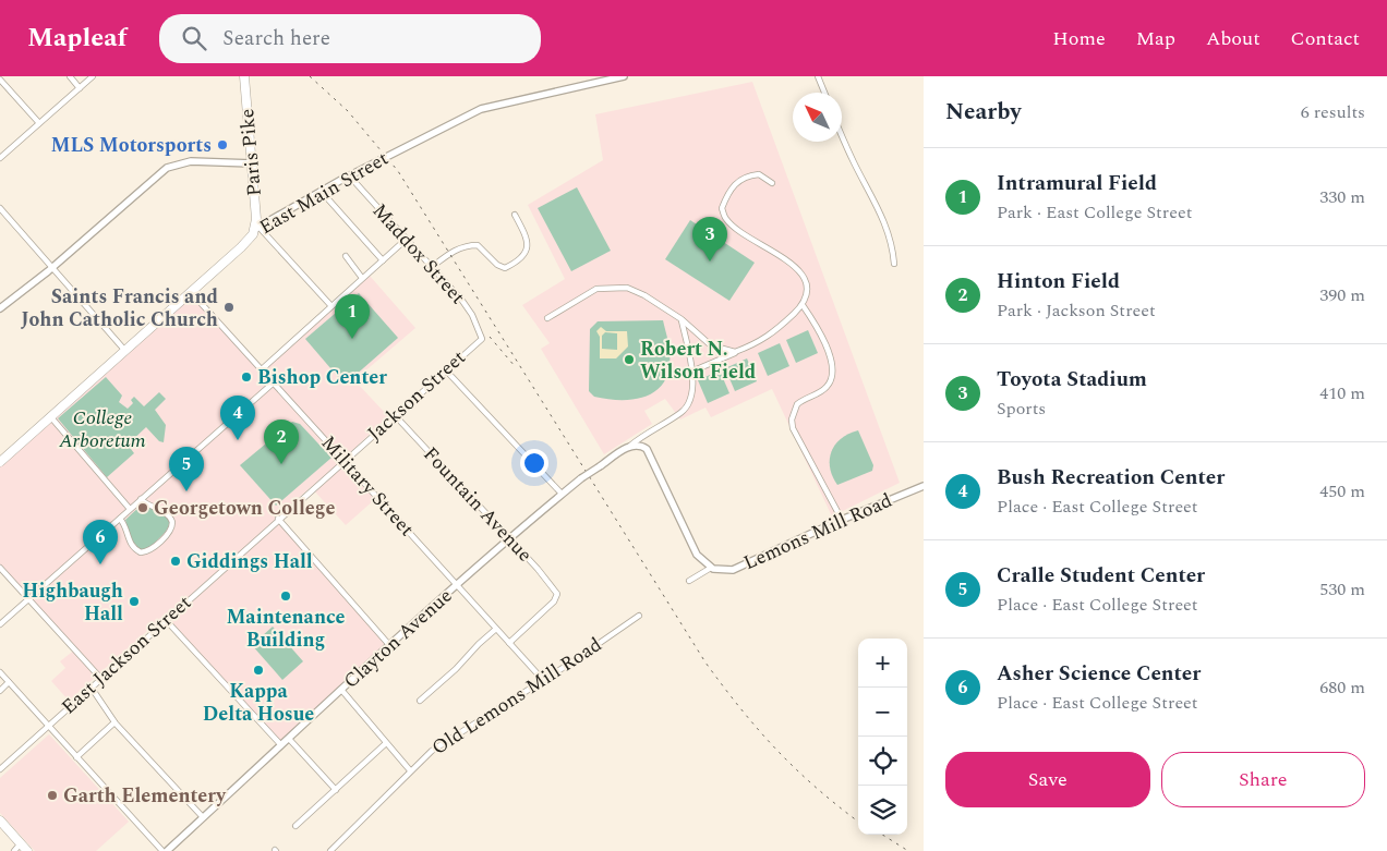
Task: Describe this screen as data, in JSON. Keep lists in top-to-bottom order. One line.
{"streets":{"main road":["Paris Pike","East Main Street"],"street":["Maddox Street","Jackson Street","Military Street","Fountain Avenue","Lemons Mill Road","Clayton Avenue","East Jackson Street","Old Lemons Mill Road"]},"crossings":[["Paris Pike","East Main Street"],["East Main Street","Maddox Street"],["East Main Street","Military Street"],["Maddox Street","Jackson Street"],["Jackson Street","Military Street"],["Jackson Street","Fountain Avenue"],["Jackson Street","East Jackson Street"],["Military Street","Fountain Avenue"],["Military Street","Clayton Avenue"],["Military Street","Old Lemons Mill Road"],["Fountain Avenue","Clayton Avenue"]],"parks":["College Arboretum"],"places":["MLS Motorsports","Saints Francis and John Catholic Church","Robert N. Wilson Field","Bishop Center","Georgetown College","Giddings Hall","Maintenance Building","Highbaugh Hall","Kappa Delta Hosue","Garth Elementery"],"north":"top left","page":{"header":"Mapleaf","search":"Search here","nav":["Home","Map","About","Contact"],"heading":["Nearby","6 results"],"list":[{"mark":"1","name":"Intramural Field","note":"Park · East College Street","value":"330 m"},{"mark":"2","name":"Hinton Field","note":"Park · Jackson Street","value":"390 m"},{"mark":"3","name":"Toyota Stadium","note":"Sports","value":"410 m"},{"mark":"4","name":"Bush Recreation Center","note":"Place · East College Street","value":"450 m"},{"mark":"5","name":"Cralle Student Center","note":"Place · East College Street","value":"530 m"},{"mark":"6","name":"Asher Science Center","note":"Place · East College Street","value":"680 m"}],"pins":["3","1","4","2","5","6"],"map_buttons":["+","−"],"buttons":["Save","Share"]}}
